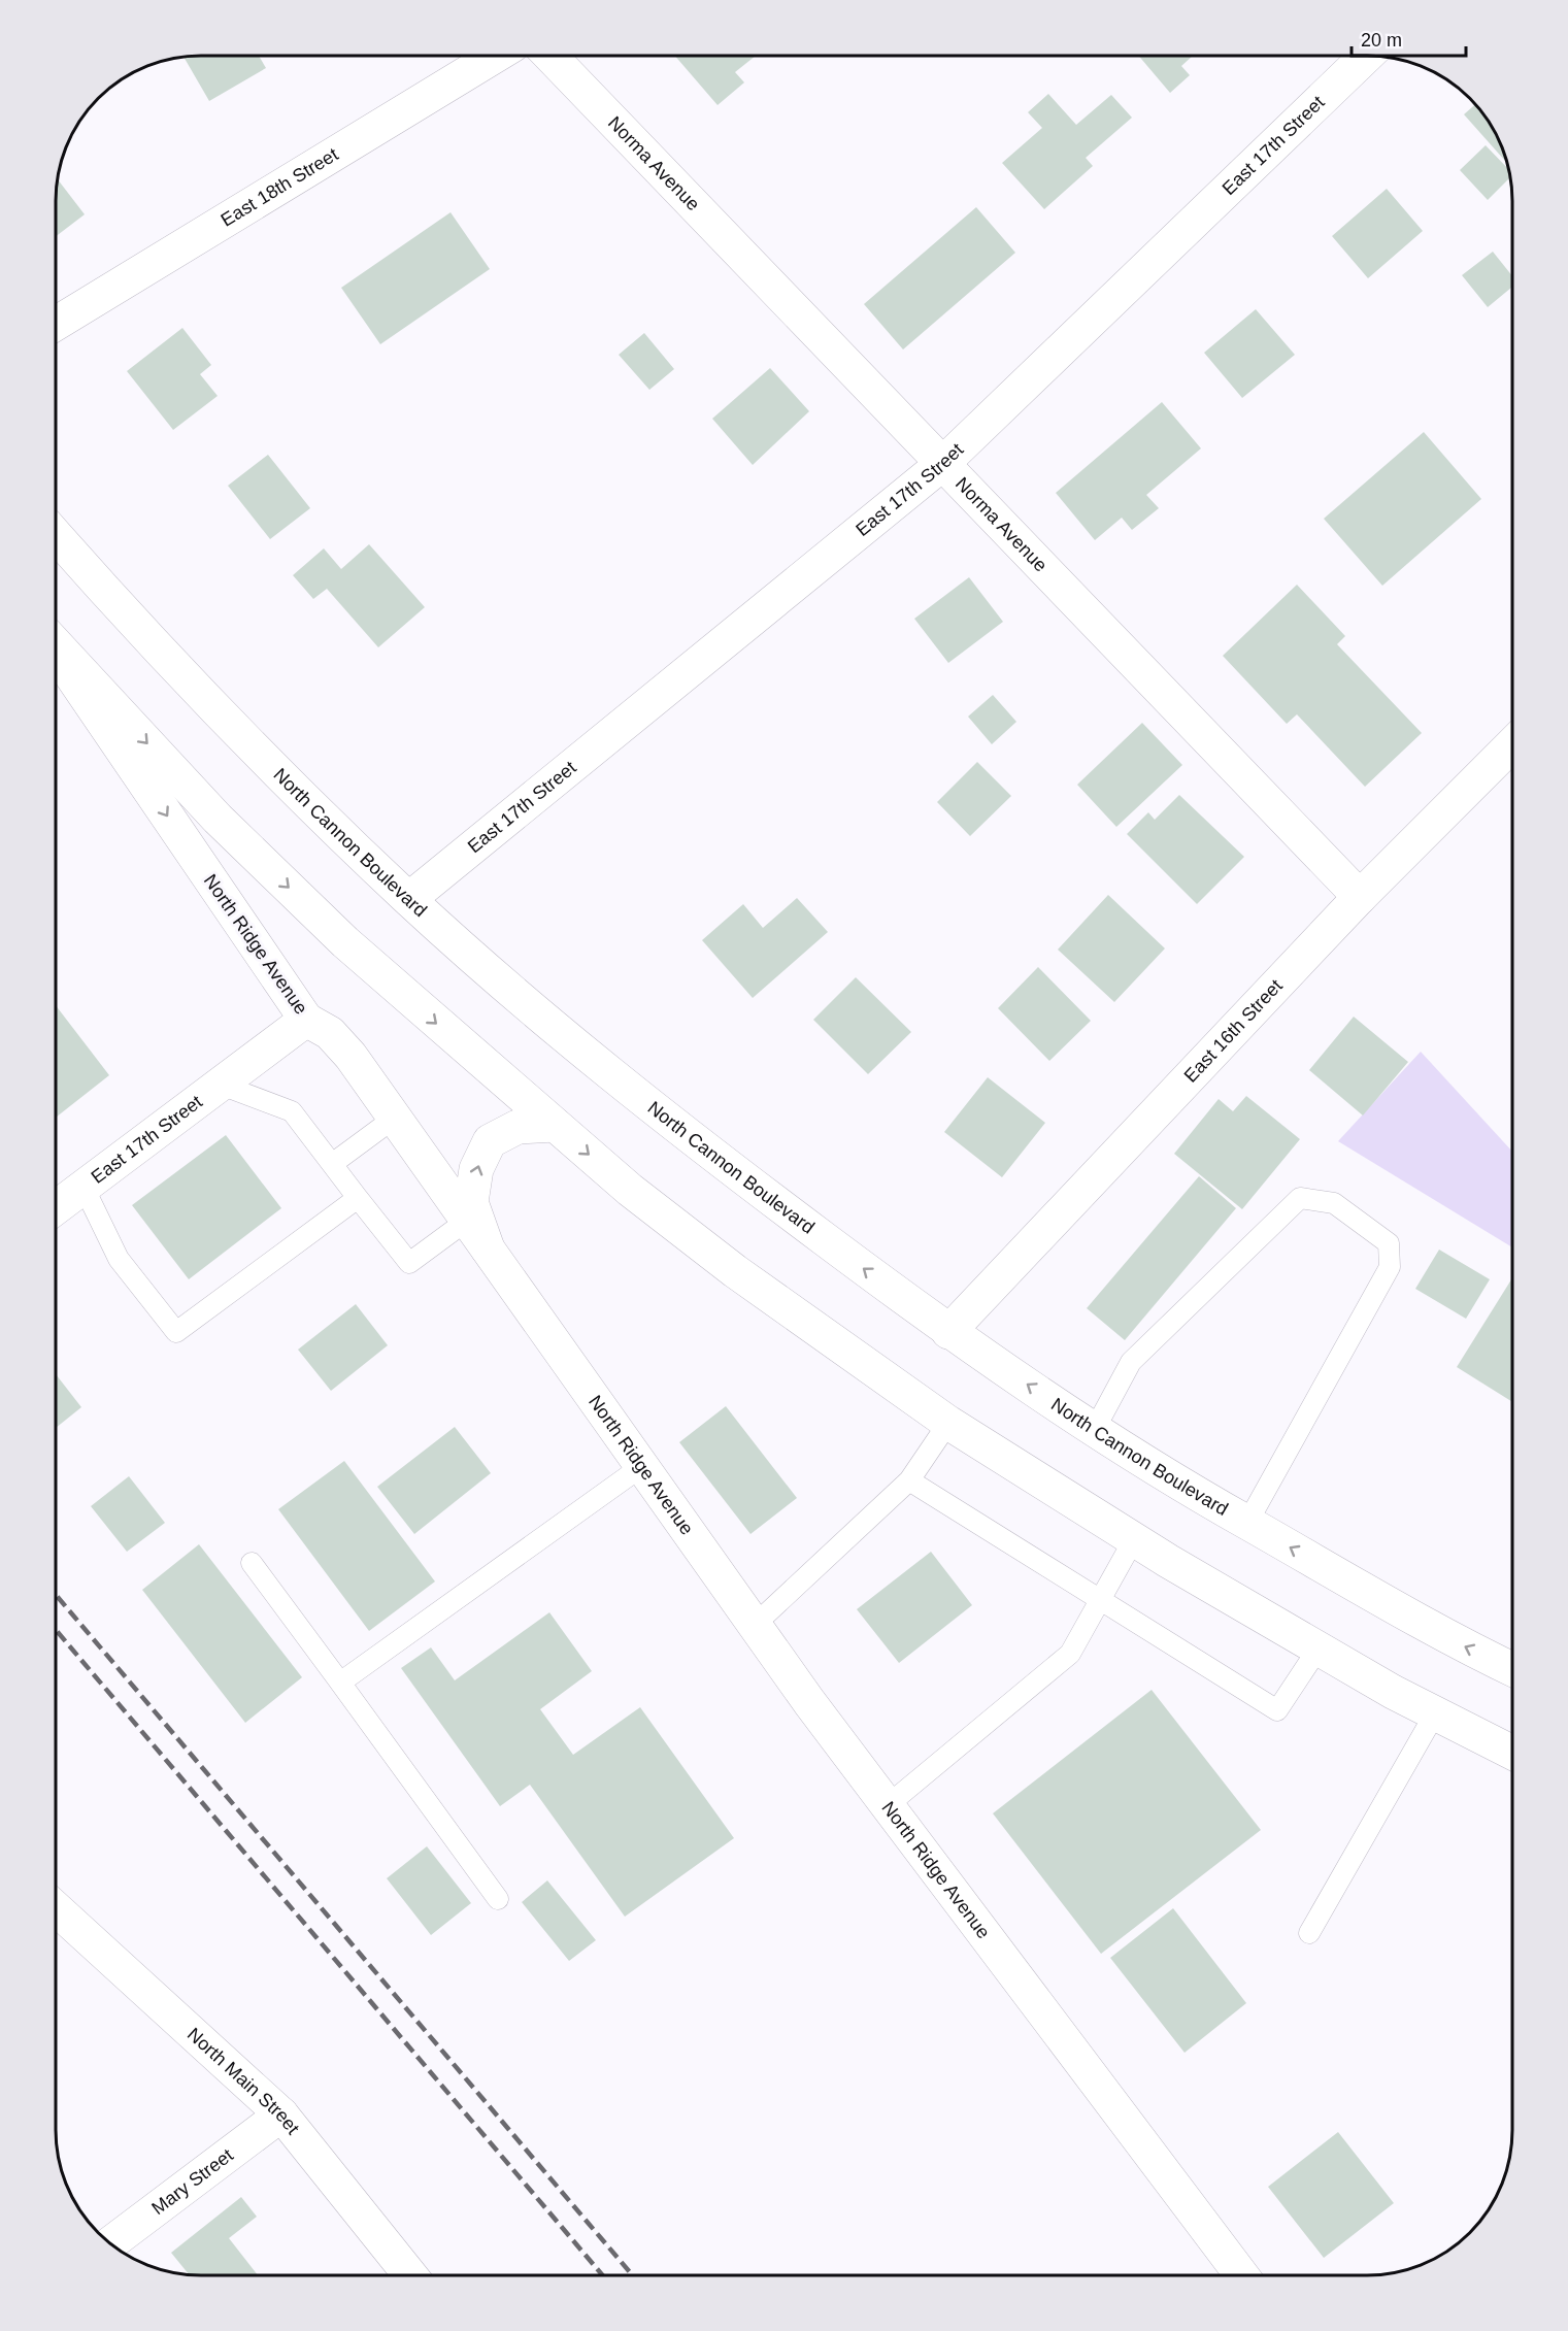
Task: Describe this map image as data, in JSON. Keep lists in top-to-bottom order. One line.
{"streets":{"street":["East 17th Street","Norma Avenue","East 18th Street","North Cannon Boulevard","North Ridge Avenue","East 16th Street","North Main Street","Mary Street"]},"crossings":[["East 17th Street","Norma Avenue"],["East 17th Street","North Cannon Boulevard"],["East 17th Street","North Ridge Avenue"],["Norma Avenue","East 16th Street"],["North Cannon Boulevard","East 16th Street"],["North Main Street","Mary Street"]],"scale_bar":"20 m"}
